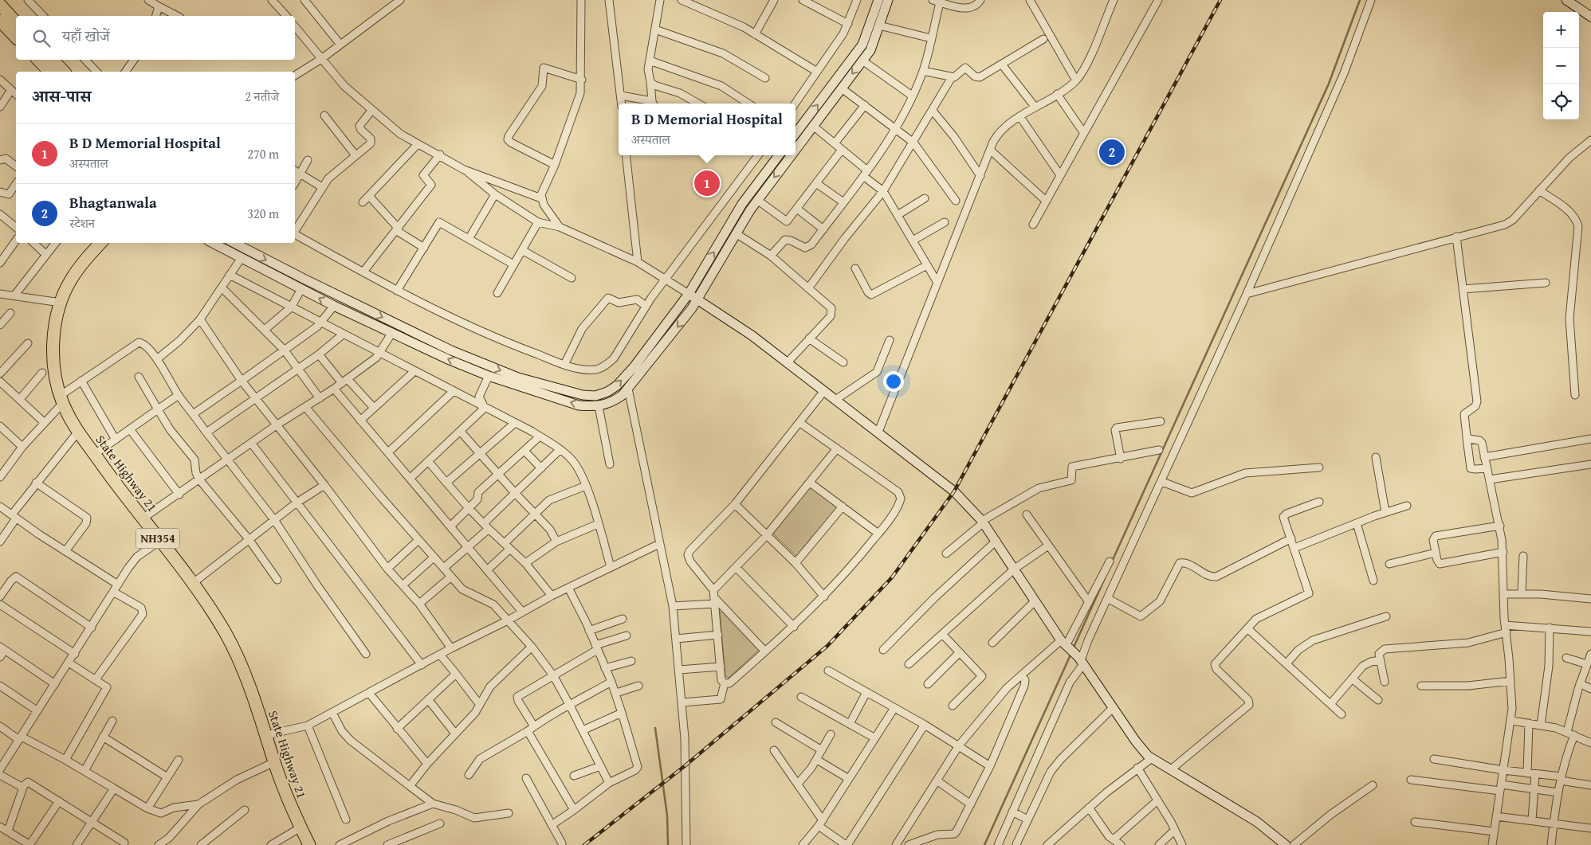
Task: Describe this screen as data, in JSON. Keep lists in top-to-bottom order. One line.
{"streets":{"highway":["State Highway 21","NH354"]},"page":{"map_buttons":["+","−"],"search":"यहाँ खोजें","heading":["आस-पास","2 नतीजे"],"popup":["B D Memorial Hospital","अस्पताल"],"list":[{"mark":"1","name":"B D Memorial Hospital","note":"अस्पताल","value":"270 m"},{"mark":"2","name":"Bhagtanwala","note":"स्टेशन","value":"320 m"}],"pins":["2","1"]}}
